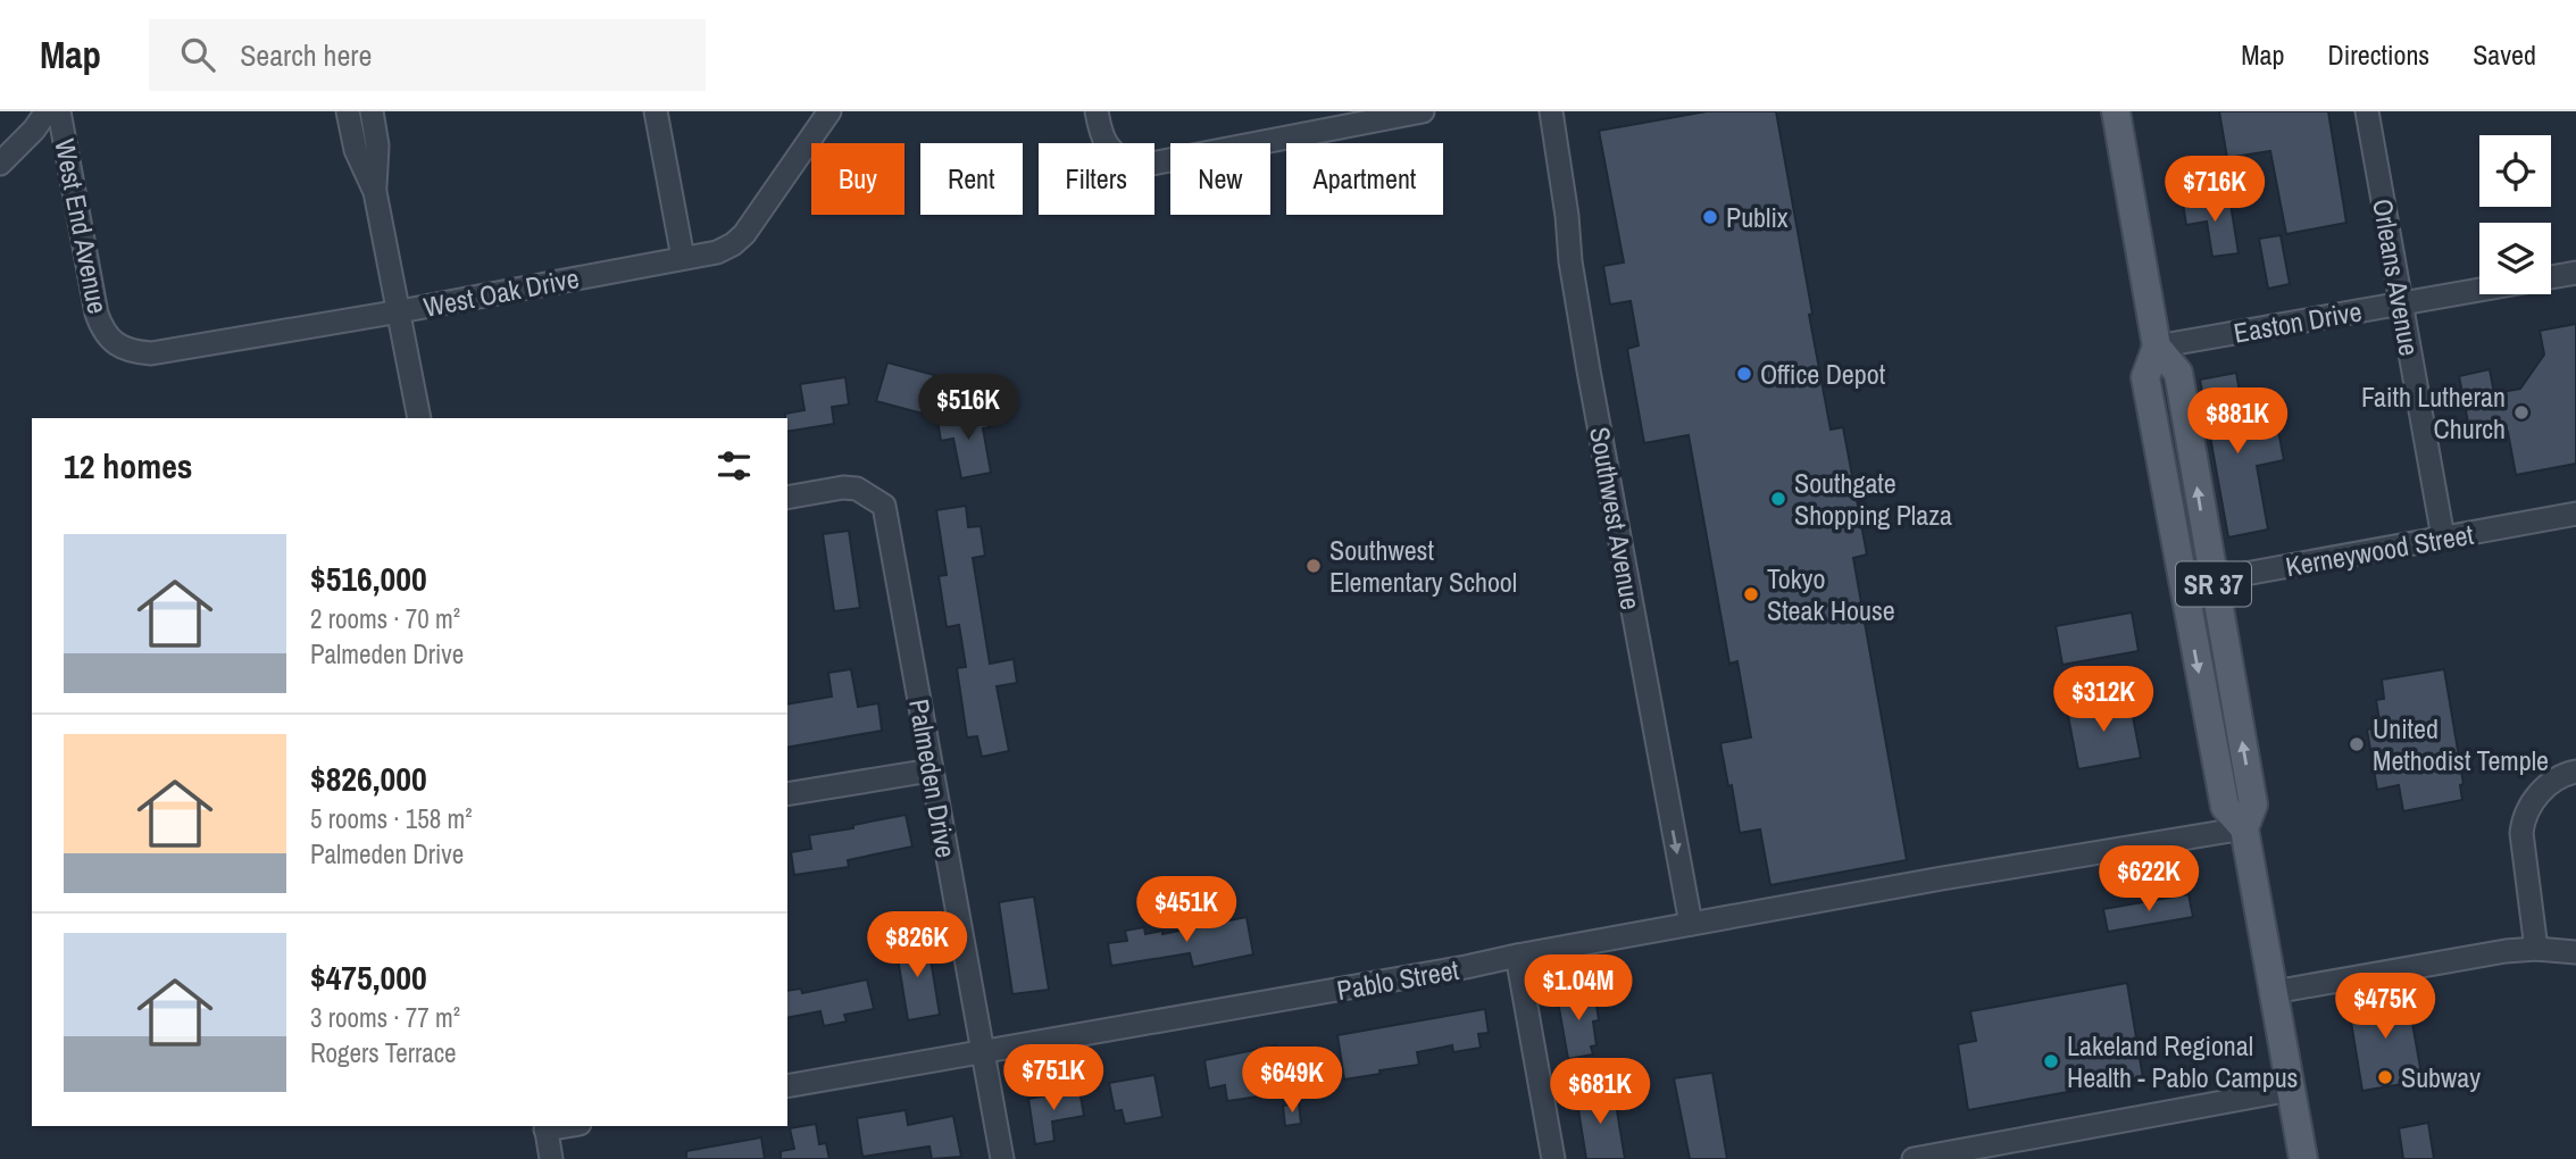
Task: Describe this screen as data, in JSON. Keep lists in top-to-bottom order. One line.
{"streets":{"main road":["SR 37"],"street":["West End Avenue","Orleans Avenue","West Oak Drive","Easton Drive","Southwest Avenue","Kerneywood Street","Palmeden Drive","Pablo Street"]},"crossings":[["West End Avenue","West Oak Drive"],["Orleans Avenue","Easton Drive"],["Orleans Avenue","Kerneywood Street"],["Easton Drive","SR 37"],["Southwest Avenue","Pablo Street"],["Kerneywood Street","SR 37"],["SR 37","Pablo Street"],["Palmeden Drive","Pablo Street"]],"one_way":["Southwest Avenue"],"places":["Publix","Office Depot","Faith Lutheran Church","Southgate Shopping Plaza","Southwest Elementary School","Tokyo Steak House","United Methodist Temple","Lakeland Regional Health - Pablo Campus","Subway"],"page":{"header":"Map","search":"Search here","nav":["Map","Directions","Saved"],"chip":["Buy","Rent","Filters","New","Apartment"],"price":["$716K","$516K","$881K","$312K","$622K","$451K","$826K","$1.04M","$475K","$751K","$649K","$681K"],"heading":"12 homes","list":[{"name":"$516,000","note":"2 rooms · 70 m² · Palmeden Drive"},{"name":"$826,000","note":"5 rooms · 158 m² · Palmeden Drive"},{"name":"$475,000","note":"3 rooms · 77 m² · Rogers Terrace"}]}}
